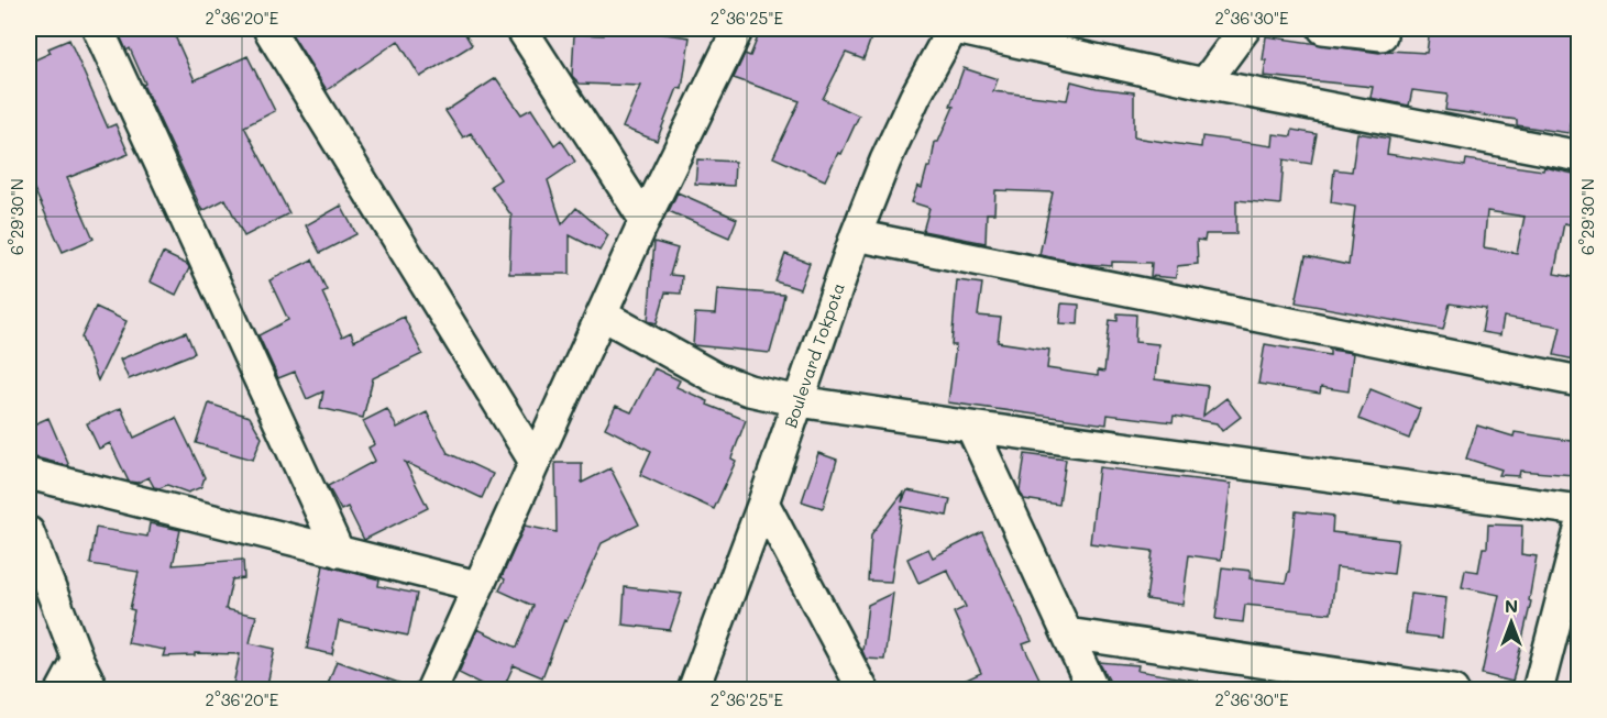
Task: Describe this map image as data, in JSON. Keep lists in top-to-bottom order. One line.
{"streets":{"street":["Boulevard Tokpota"]},"north":"top","coordinates":["2°36'20\"E","2°36'25\"E","2°36'30\"E","6°29'30\"N"]}
